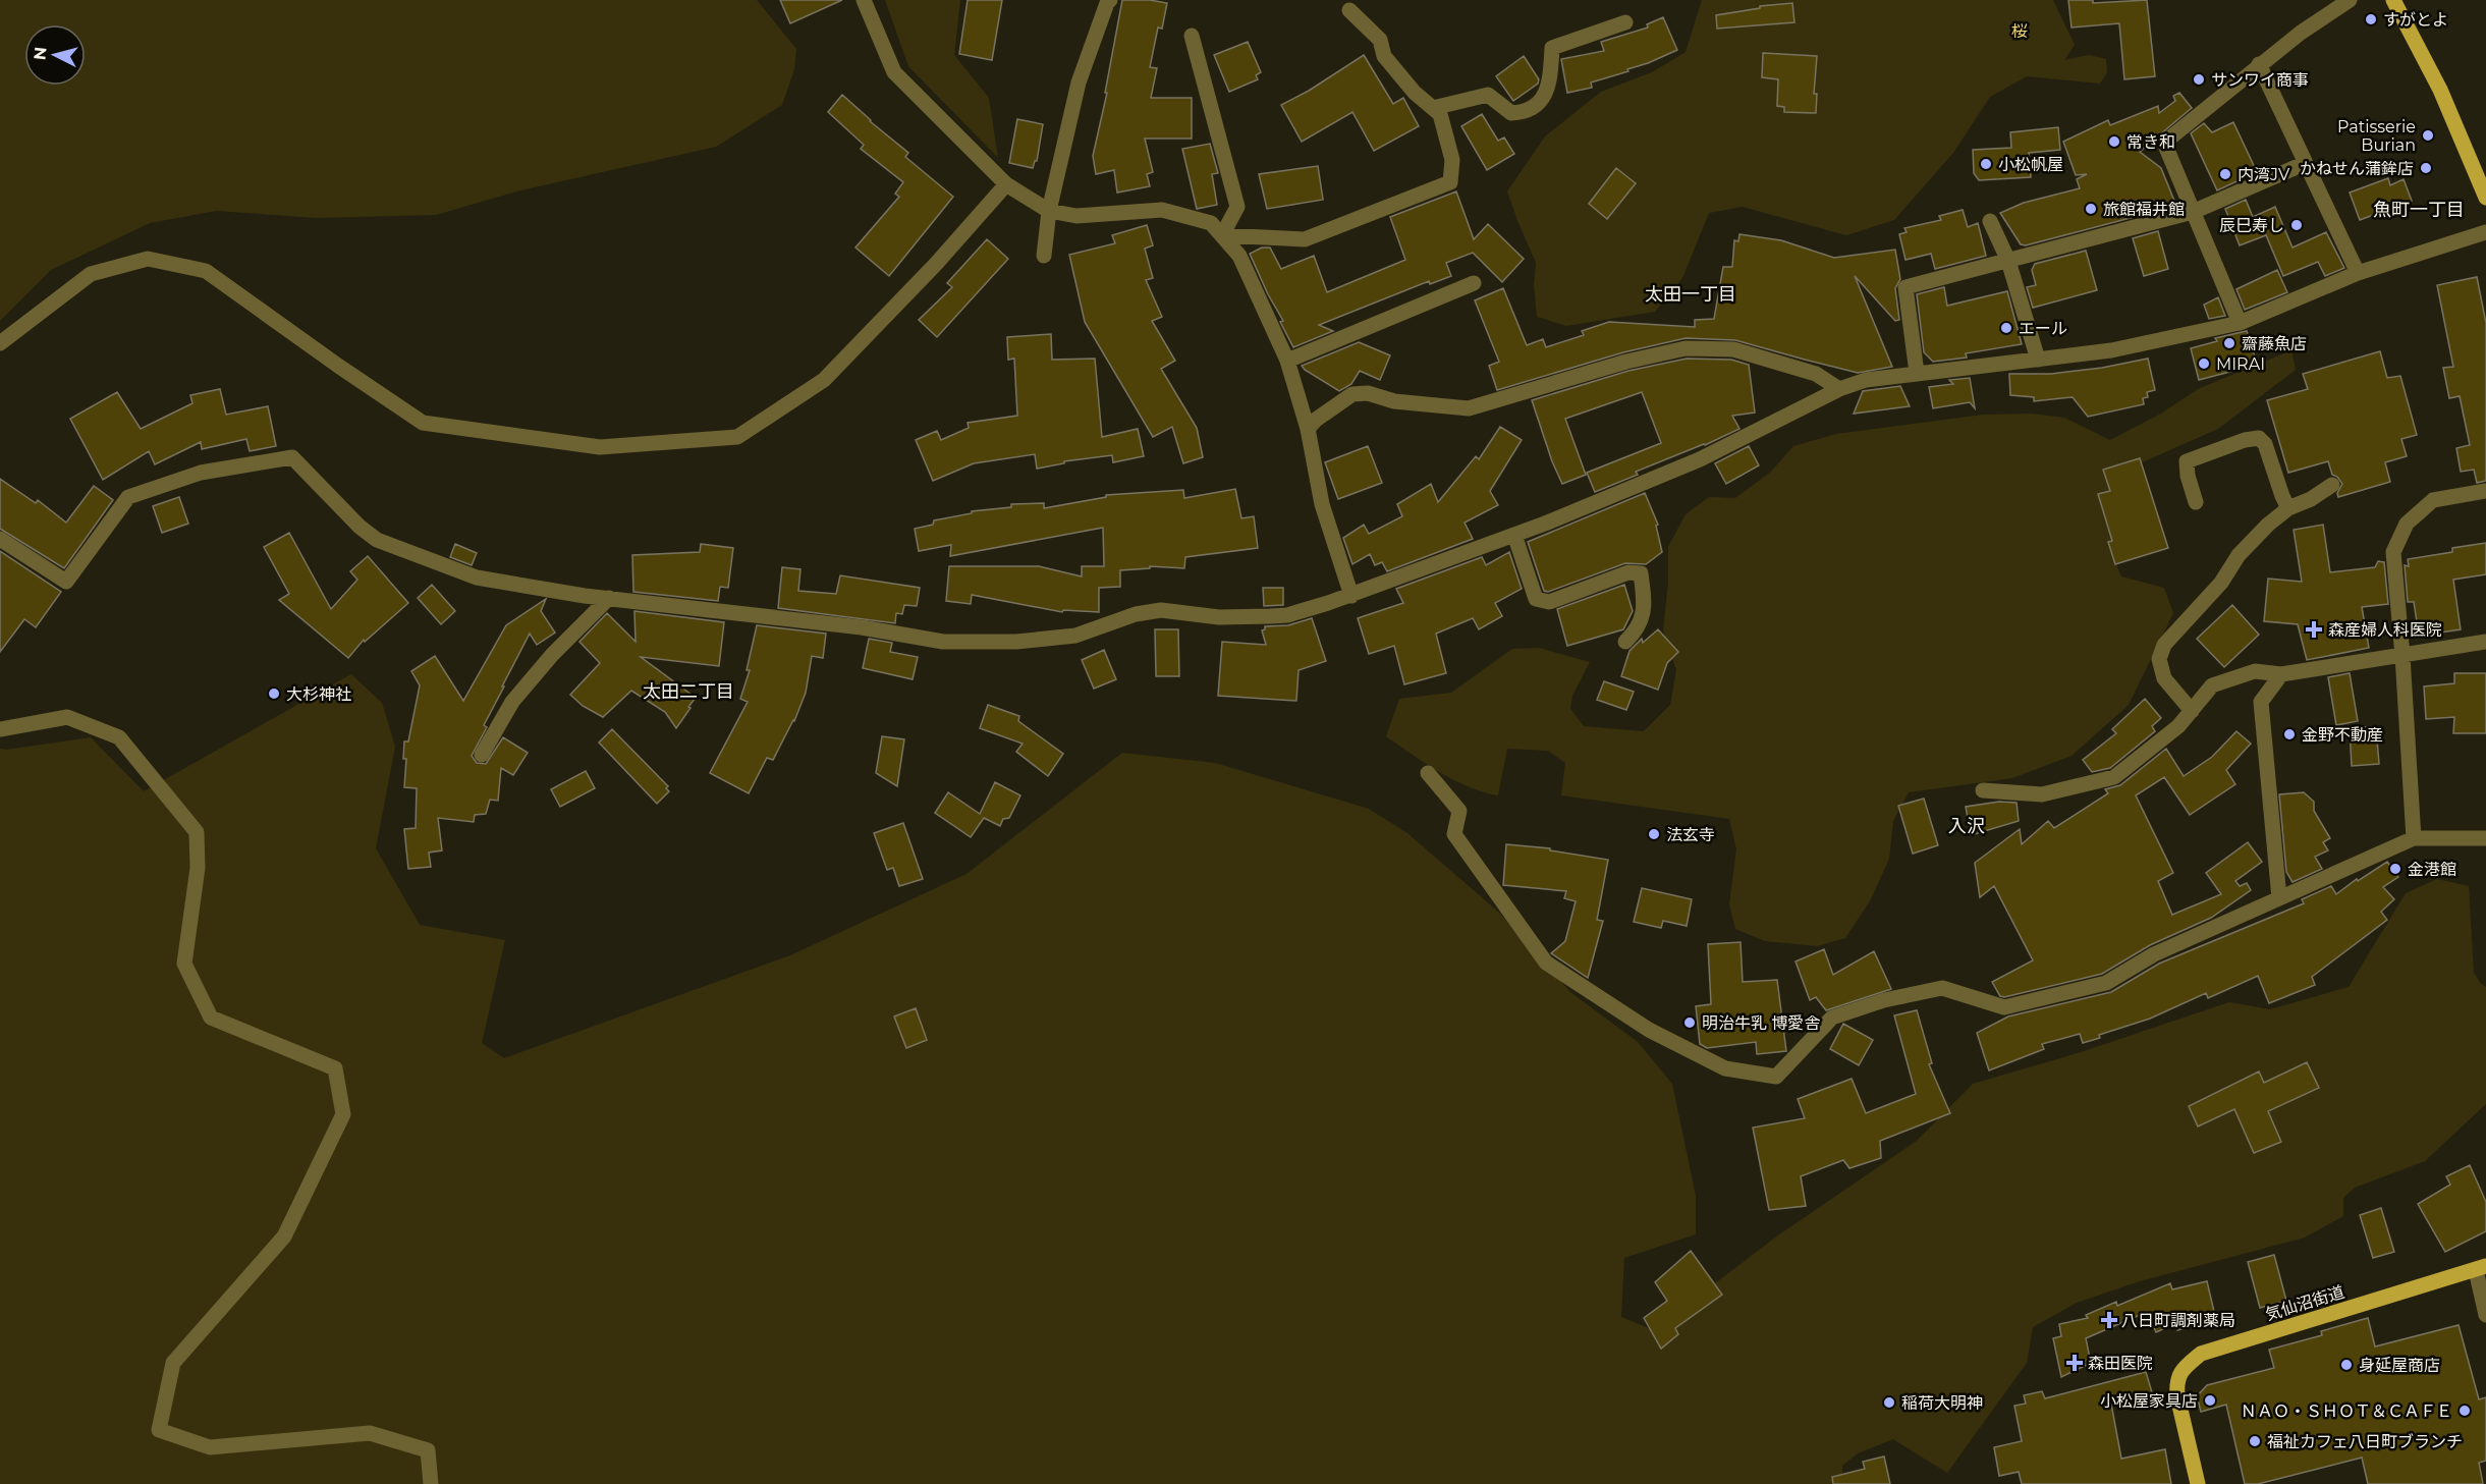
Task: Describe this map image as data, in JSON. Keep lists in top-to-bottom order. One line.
{"streets":{"main road":["気仙沼街道"]},"districts":["魚町一丁目","太田一丁目","太田二丁目","入沢"],"parks":["桜"],"places":{"other":["すがとよ","サンワイ商事","Patisserie Burian","常き和","小松帆屋","かねせん蒲鉾店","内湾JV","旅館福井館","辰巳寿し","エール","齋藤魚店","MIRAI","大杉神社","金野不動産","法玄寺","金港館","明治牛乳 博愛舎","身延屋商店","小松屋家具店","稲荷大明神","ＮＡＯ・ＳＨＯＴ＆ＣＡＦＥ","福祉カフェ八日町ブランチ"],"health":["森産婦人科医院","八日町調剤薬局","森田医院"]},"north":"left"}
